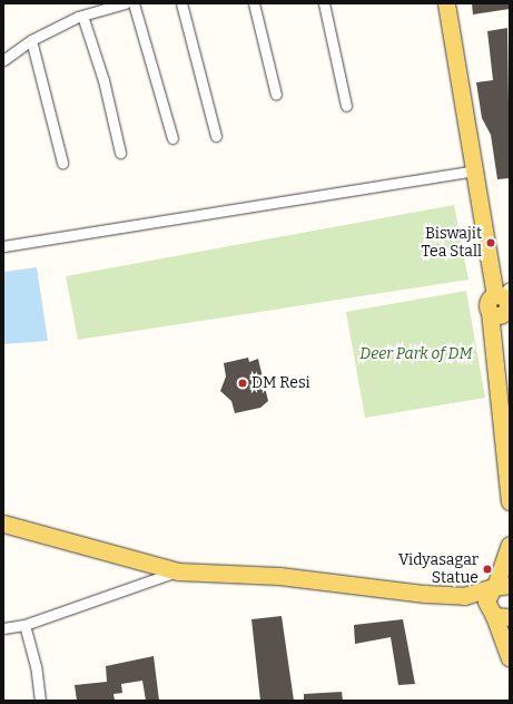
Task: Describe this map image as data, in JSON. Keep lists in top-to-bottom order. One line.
{"parks":["Deer Park of DM"],"places":["Biswajit Tea Stall","DM Resi","Vidyasagar Statue"]}
